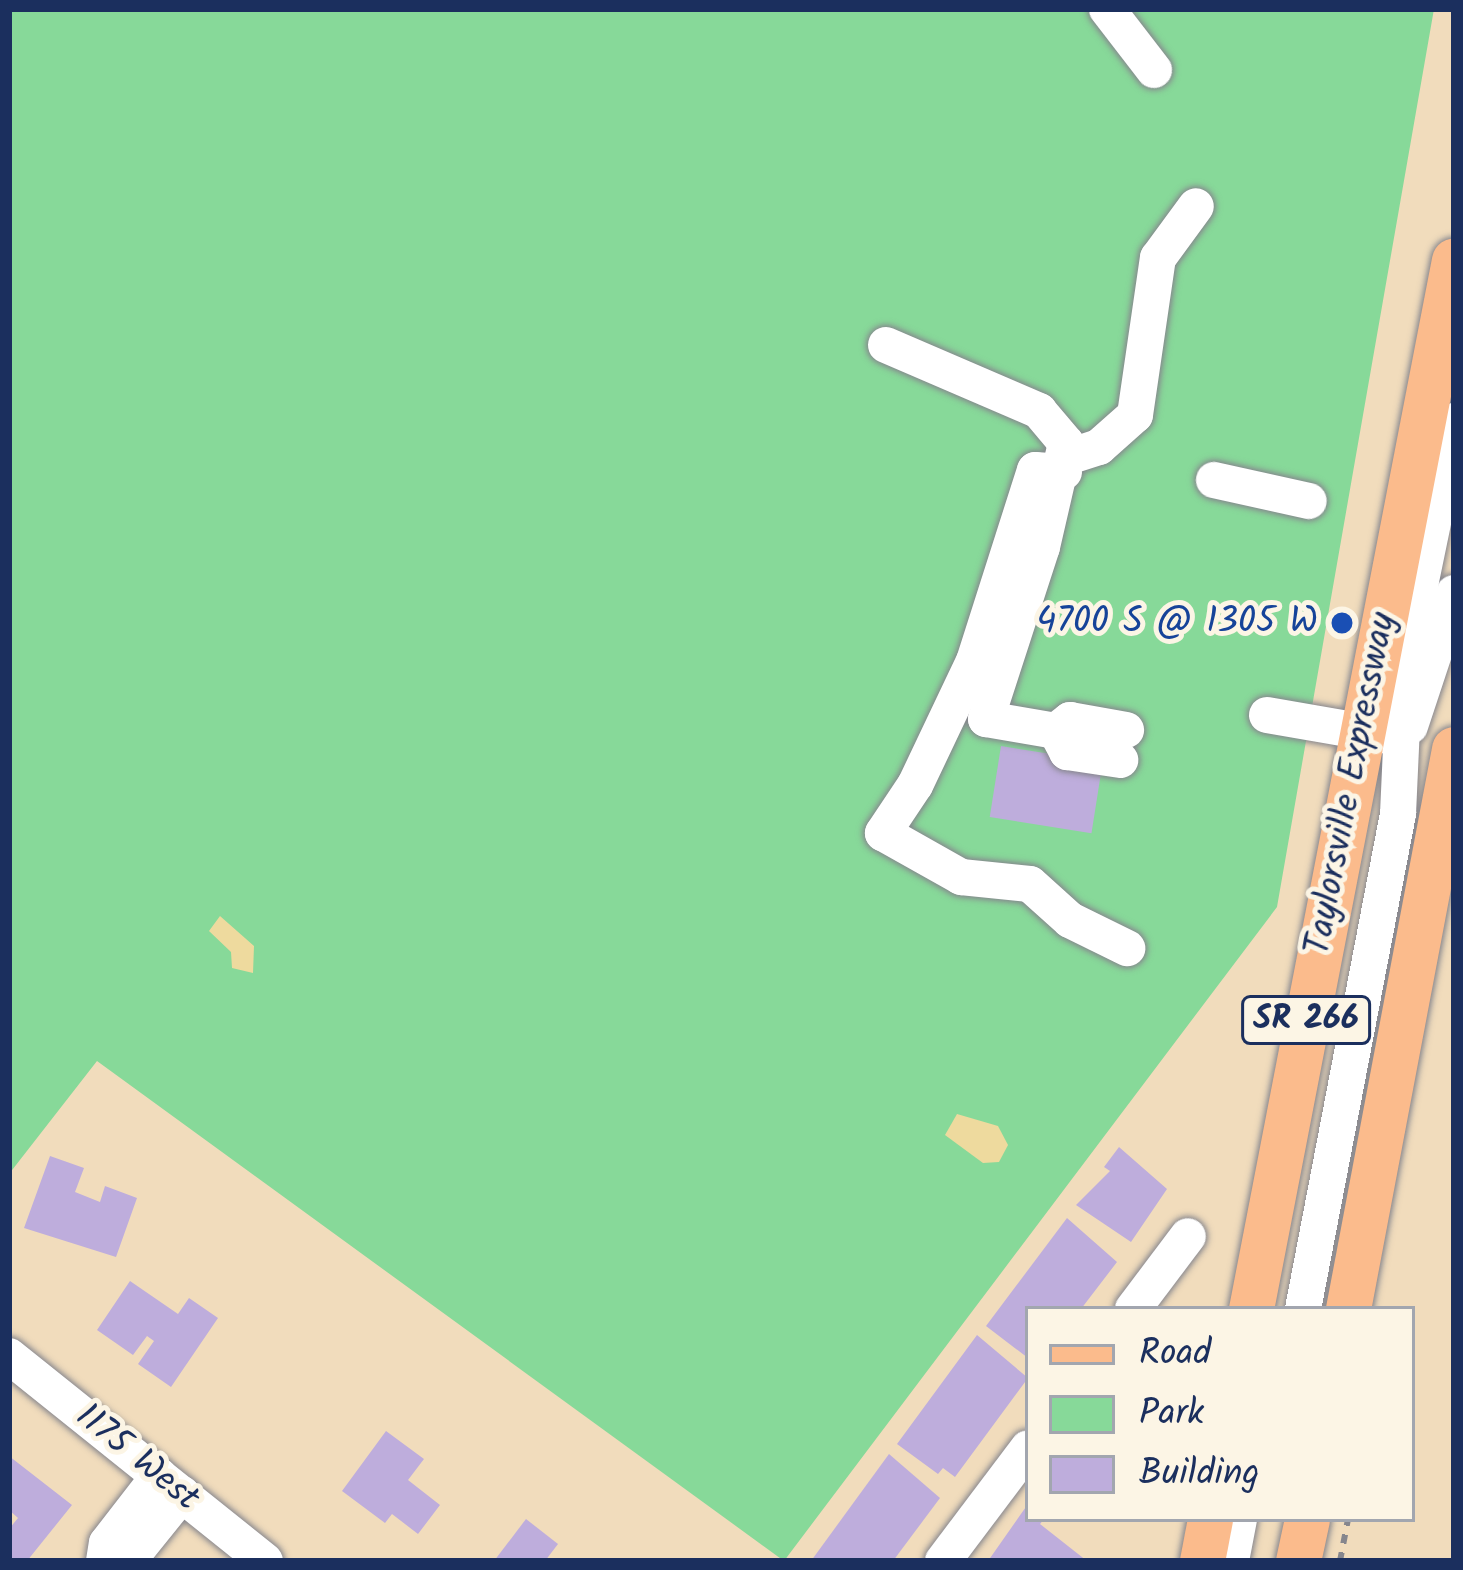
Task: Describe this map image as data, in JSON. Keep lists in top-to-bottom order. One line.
{"streets":{"main road":["Taylorsville Expressway","SR 266"],"street":["1175 West"]},"places":["4700 S @ 1305 W"],"legend":["Road","Park","Building"]}
